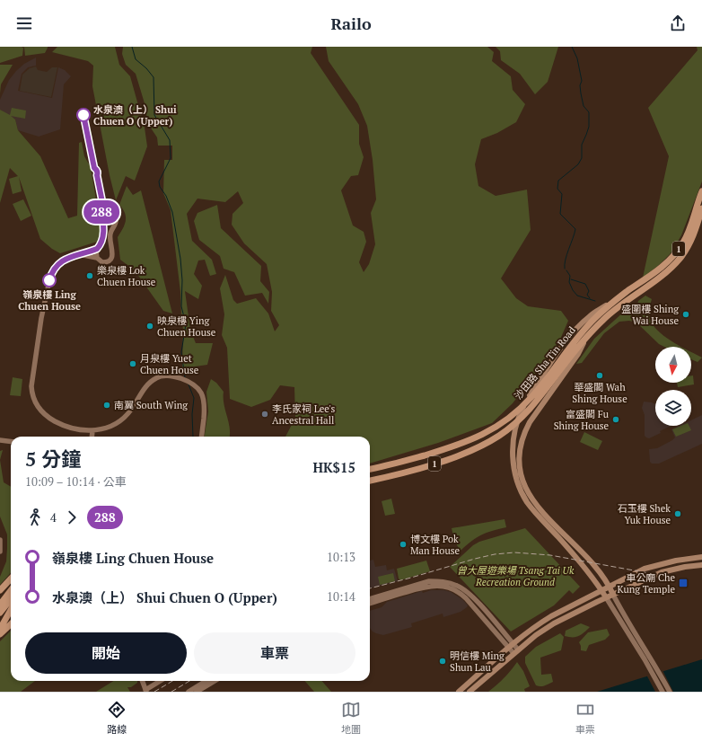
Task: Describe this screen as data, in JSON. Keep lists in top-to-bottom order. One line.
{"streets":{"highway":["1","沙田路 Sha Tin Road"]},"crossings":[["1","沙田路 Sha Tin Road"]],"parks":["曾大屋遊樂場 Tsang Tai Uk Recreation Ground"],"places":{"other":["水泉澳（上） Shui Chuen O (Upper)","樂泉樓 Lok Chuen House","嶺泉樓 Ling Chuen House","盛圍樓 Shing Wai House","映泉樓 Ying Chuen House","月泉樓 Yuet Chuen House","華盛閣 Wah Shing House","南翼 South Wing","李氏家祠 Lee's Ancestral Hall","富盛閣 Fu Shing House","石玉樓 Shek Yuk House","博文樓 Pok Man House","明信樓 Ming Shun Lau"],"transit":["車公廟 Che Kung Temple"]},"lines":["bus line 288"],"north":"bottom","page":{"header":"Railo","on_map":"288","heading":["5 分鐘","10:09 – 10:14 · 公車","HK$15"],"legs":["4","288"],"list":[{"name":"嶺泉樓 Ling Chuen House","value":"10:13"},{"name":"水泉澳（上） Shui Chuen O (Upper)","value":"10:14"}],"buttons":["開始","車票"],"tabs":["路線","地圖","車票"]}}
